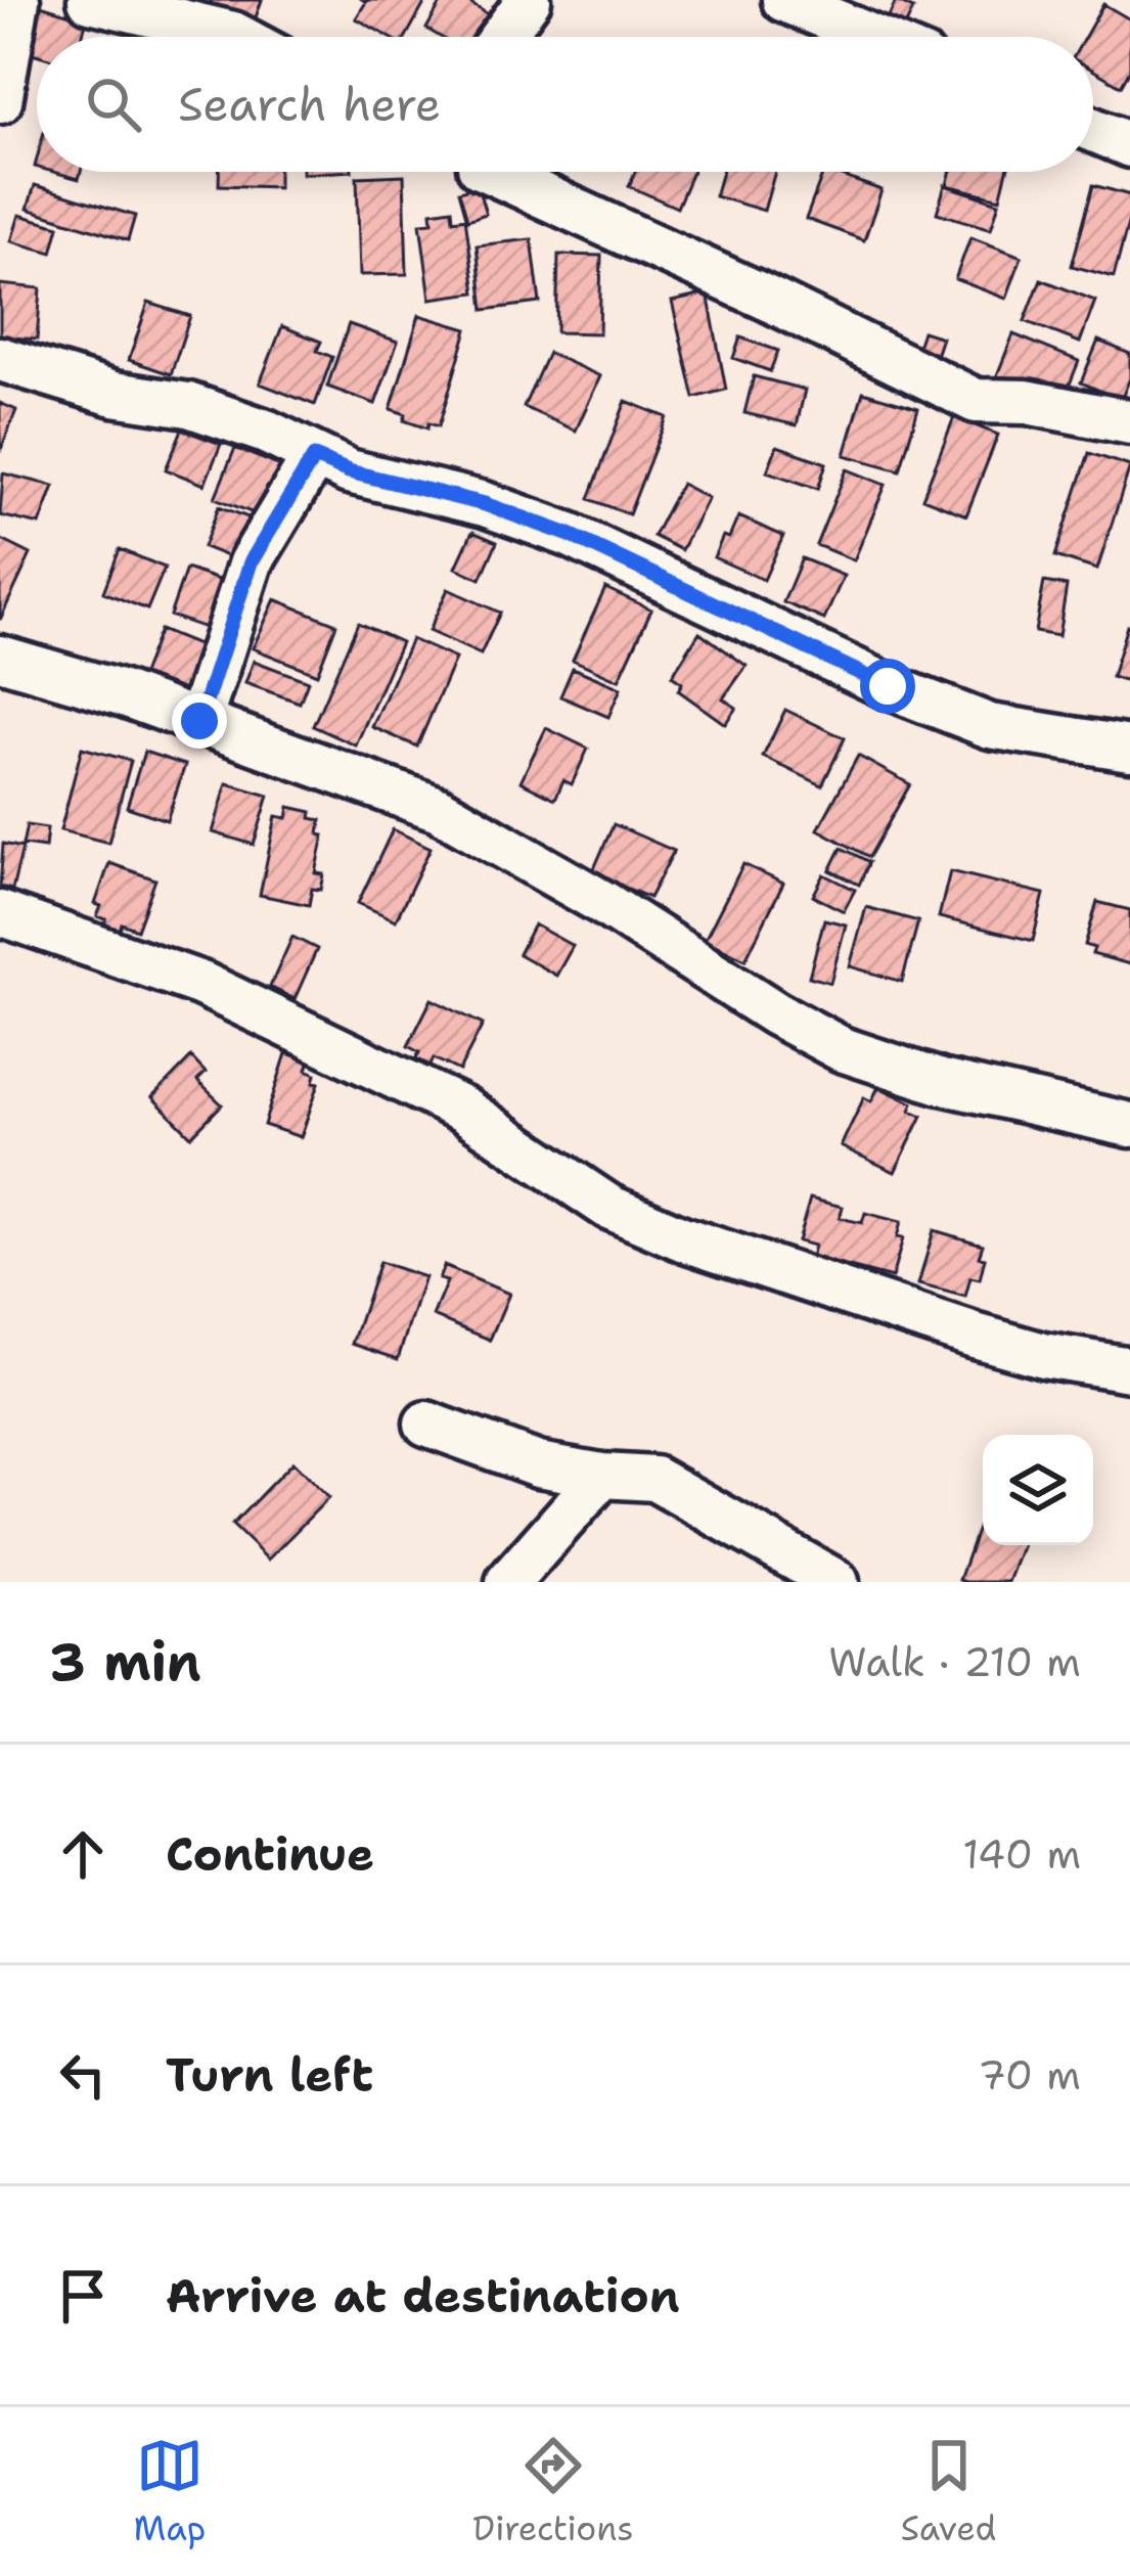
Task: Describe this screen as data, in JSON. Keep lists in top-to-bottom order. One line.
{"page":{"search":"Search here","heading":["3 min","Walk · 210 m"],"list":[["Continue","140 m"],["Turn left","70 m"],"Arrive at destination"],"nav":["Map","Directions","Saved"]}}
